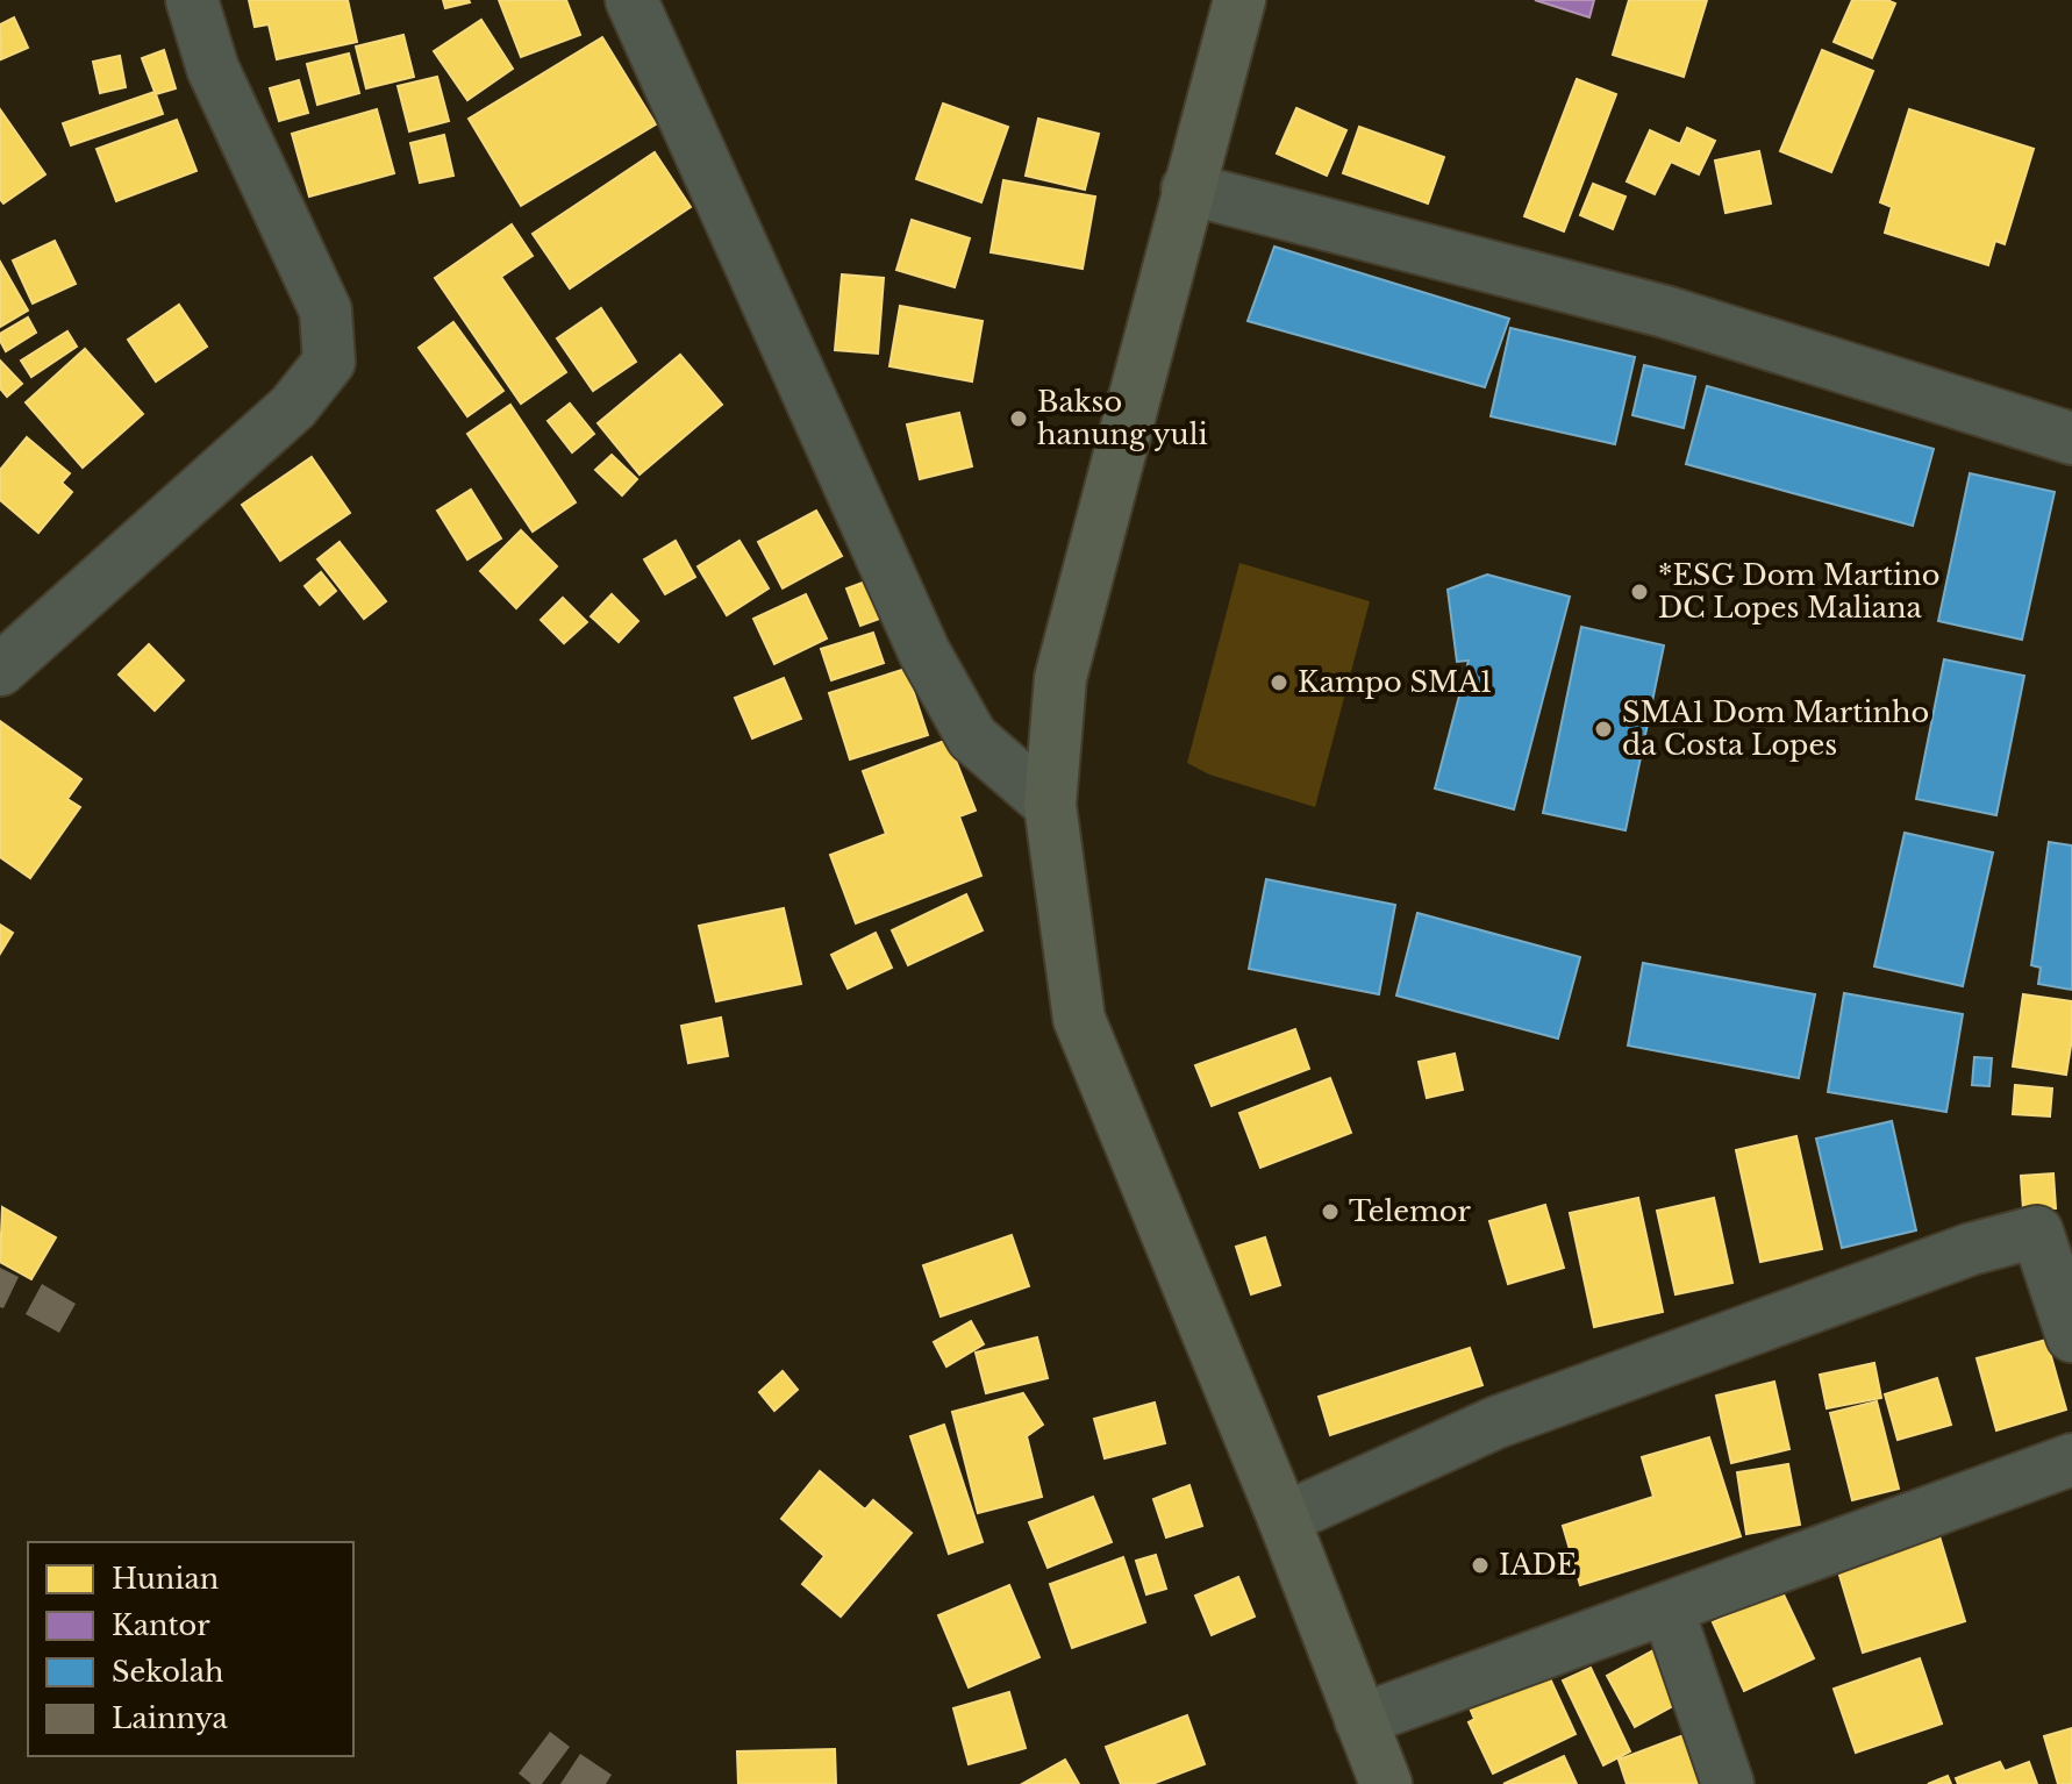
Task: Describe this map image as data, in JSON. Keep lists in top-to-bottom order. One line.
{"places":["Bakso hanung yuli","*ESG Dom Martino DC Lopes Maliana","Kampo SMA1","SMA1 Dom Martinho da Costa Lopes","Telemor","IADE"],"legend":["Hunian","Kantor","Sekolah","Lainnya"]}
